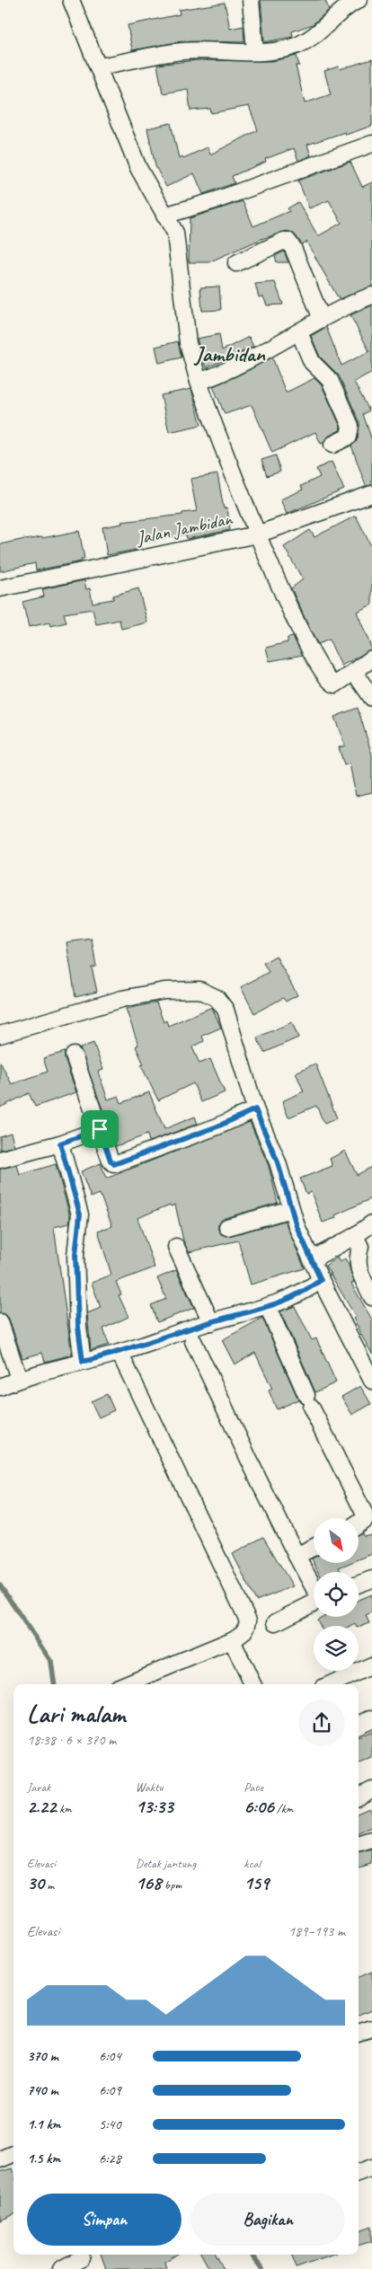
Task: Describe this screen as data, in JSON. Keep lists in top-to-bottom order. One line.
{"streets":{"street":["Jalan Jambidan"]},"districts":["Jambidan"],"north":"bottom right","page":{"heading":["Lari malam","18:38 · 6 × 370 m"],"stats":[["Jarak","2.22 km"],["Waktu","13:33"],["Pace","6:06 /km"],["Elevasi","30 m"],["Detak jantung","168 bpm"],["kcal","159"]],"chart":["Elevasi","189–193 m"],"list":[{"name":"370 m","note":"6:04"},{"name":"740 m","note":"6:09"},{"name":"1.1 km","note":"5:40"},{"name":"1.5 km","note":"6:28"}],"buttons":["Simpan","Bagikan"]}}
